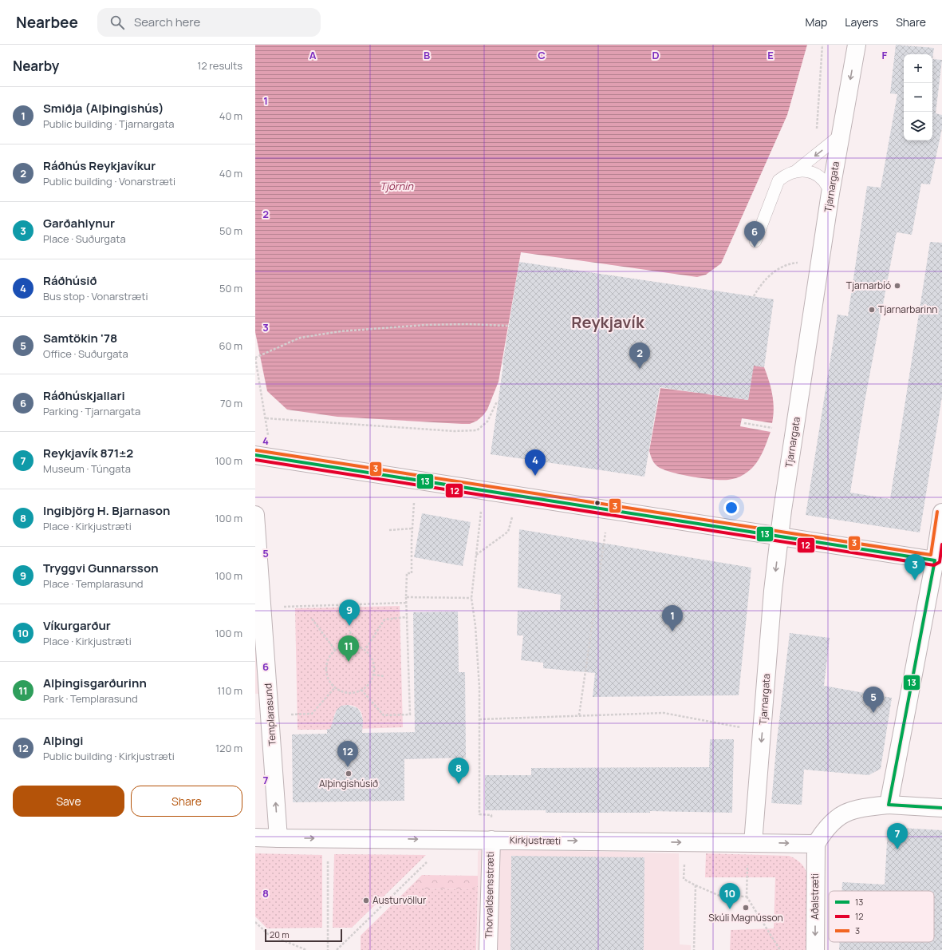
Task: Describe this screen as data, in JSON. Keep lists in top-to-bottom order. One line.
{"streets":{"street":["Tjarnargata","Templarasund","Kirkjustræti","Thorvaldsensstræti","Aðalstræti"]},"crossings":[["Tjarnargata","Kirkjustræti"],["Templarasund","Kirkjustræti"],["Kirkjustræti","Thorvaldsensstræti"],["Kirkjustræti","Aðalstræti"]],"one_way":["Templarasund","Kirkjustræti","Aðalstræti"],"districts":["Reykjavík"],"water":["Tjörnin"],"places":["Tjarnarbíó","Tjarnarbarinn","Alþingishúsið","Austurvöllur","Skúli Magnússon"],"lines":["transit line 3","transit line 13","transit line 12"],"legend":["13","12","3"],"scale_bar":"20 m","page":{"header":"Nearbee","search":"Search here","nav":["Map","Layers","Share"],"heading":["Nearby","12 results"],"map_buttons":["+","−"],"list":[{"mark":"1","name":"Smiðja (Alþingishús)","note":"Public building · Tjarnargata","value":"40 m"},{"mark":"2","name":"Ráðhús Reykjavíkur","note":"Public building · Vonarstræti","value":"40 m"},{"mark":"3","name":"Garðahlynur","note":"Place · Suðurgata","value":"50 m"},{"mark":"4","name":"Ráðhúsið","note":"Bus stop · Vonarstræti","value":"50 m"},{"mark":"5","name":"Samtökin '78","note":"Office · Suðurgata","value":"60 m"},{"mark":"6","name":"Ráðhúskjallari","note":"Parking · Tjarnargata","value":"70 m"},{"mark":"7","name":"Reykjavík 871±2","note":"Museum · Túngata","value":"100 m"},{"mark":"8","name":"Ingibjörg H. Bjarnason","note":"Place · Kirkjustræti","value":"100 m"},{"mark":"9","name":"Tryggvi Gunnarsson","note":"Place · Templarasund","value":"100 m"},{"mark":"10","name":"Víkurgarður","note":"Place · Kirkjustræti","value":"100 m"},{"mark":"11","name":"Alþingisgarðurinn","note":"Park · Templarasund","value":"110 m"},{"mark":"12","name":"Alþingi","note":"Public building · Kirkjustræti","value":"120 m"}],"pins":["6","2","4","3","9","1","11","5","12","8","7","10"],"buttons":["Save","Share"],"scale":"20 m"},"grid":{"columns":["A","B","C","D","E","F"],"rows":["1","2","3","4","5","6","7","8"]}}
